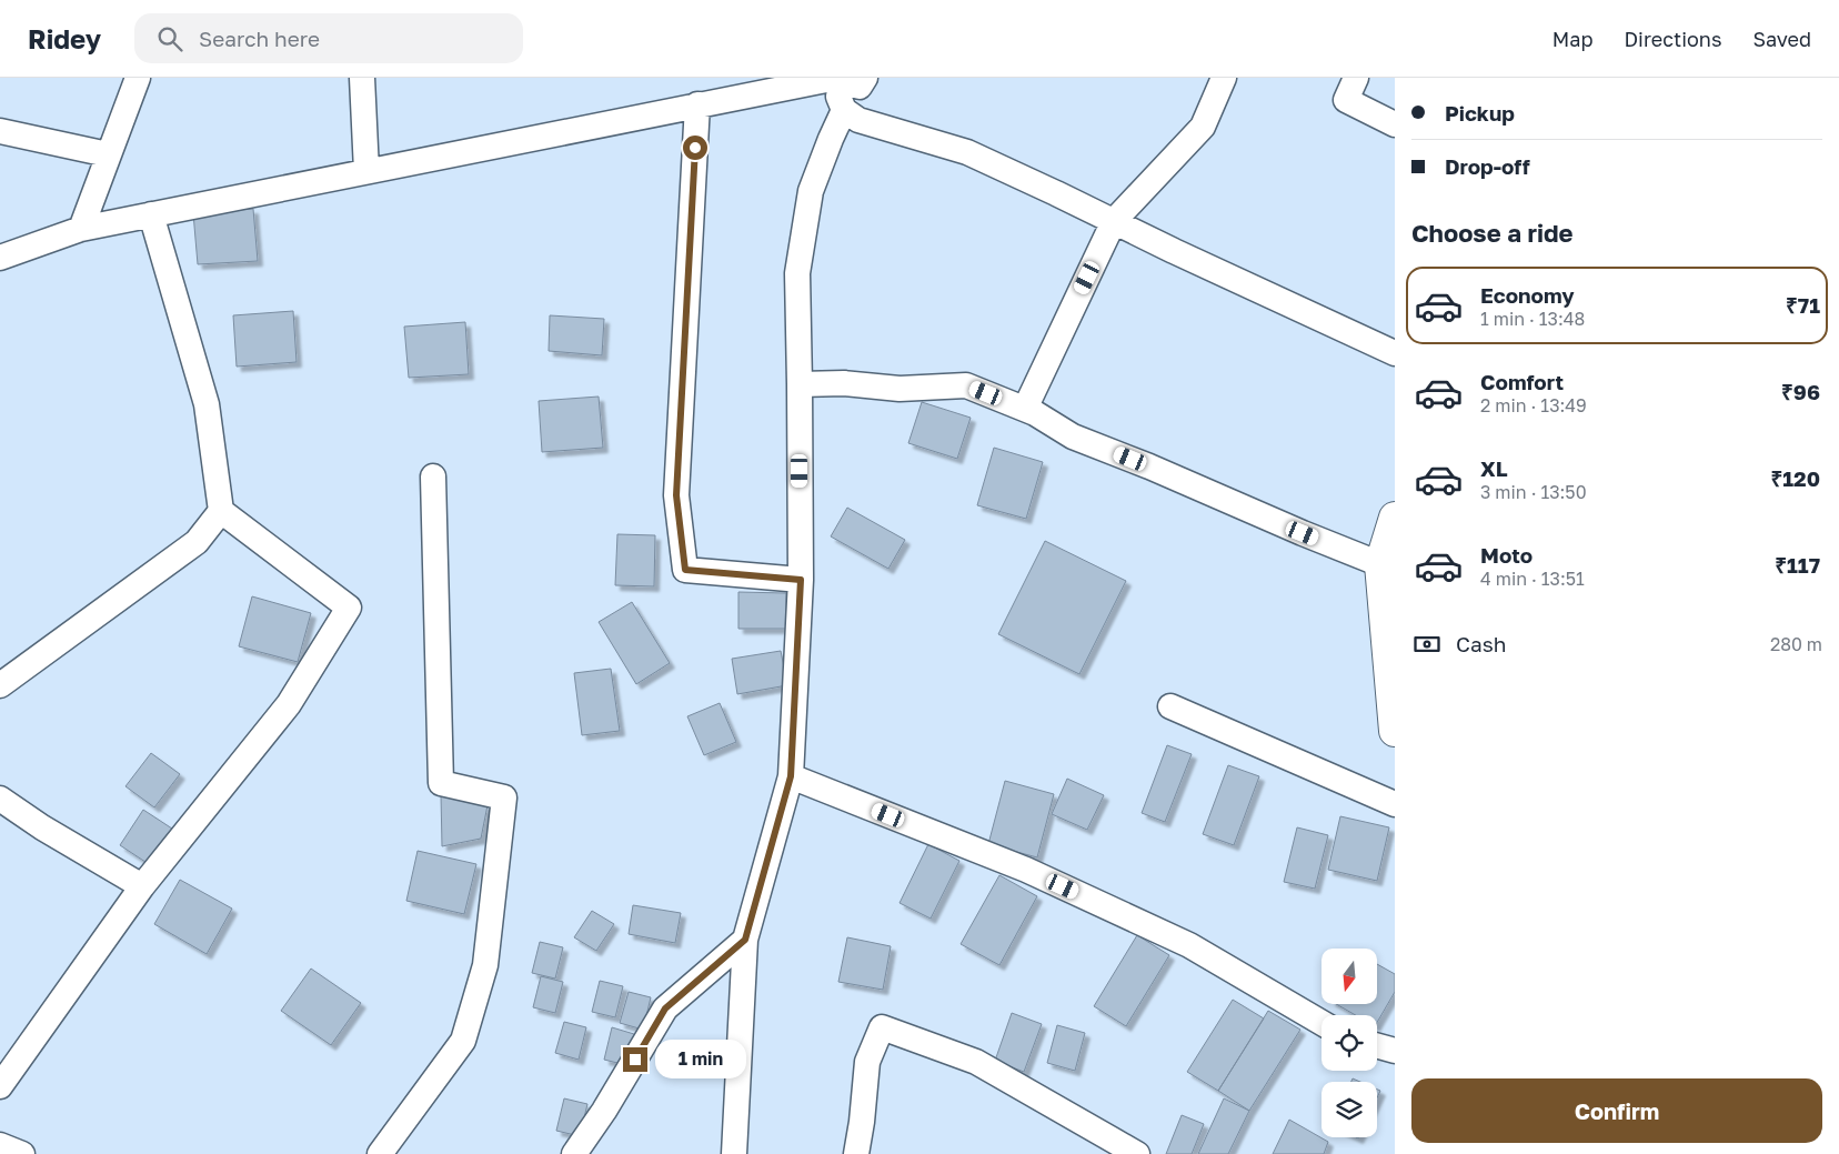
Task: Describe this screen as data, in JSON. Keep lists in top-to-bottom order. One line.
{"north":"bottom","page":{"header":"Ridey","search":"Search here","nav":["Map","Directions","Saved"],"banner":["Pickup","Drop-off"],"heading":"Choose a ride","list":[{"name":"Economy","note":"1 min · 13:48","value":"₹71"},{"name":"Comfort","note":"2 min · 13:49","value":"₹96"},{"name":"XL","note":"3 min · 13:50","value":"₹120"},{"name":"Moto","note":"4 min · 13:51","value":"₹117"}],"pay":["Cash","280 m"],"bubble":"1 min","buttons":"Confirm"}}
